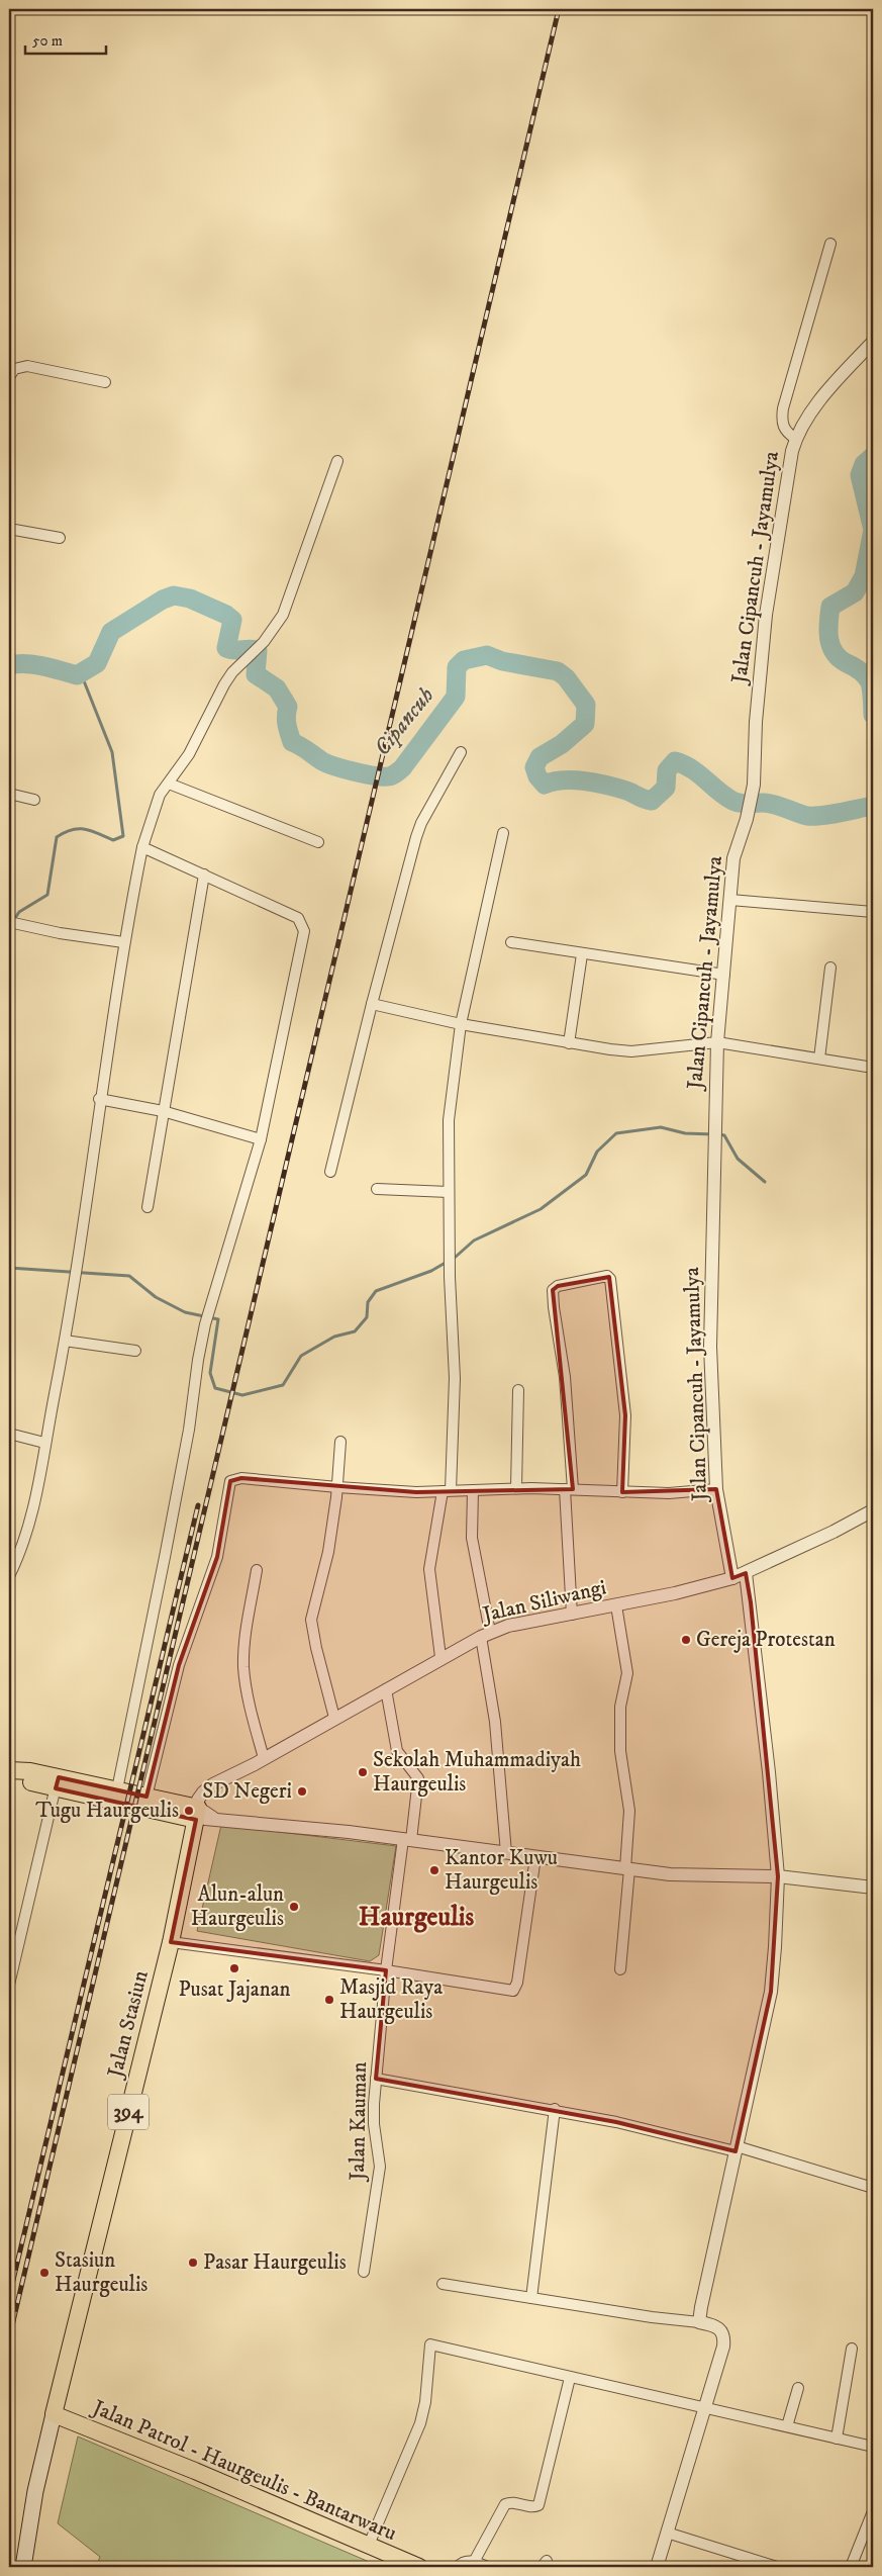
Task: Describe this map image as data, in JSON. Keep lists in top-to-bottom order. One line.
{"streets":{"main road":["Jalan Stasiun","394","Jalan Patrol - Haurgeulis - Bantarwaru"],"street":["Jalan Cipancuh - Jayamulya","Jalan Siliwangi","Jalan Kauman"]},"crossings":[["Jalan Cipancuh - Jayamulya","Jalan Siliwangi"],["Jalan Siliwangi","Jalan Stasiun"],["Jalan Siliwangi","Jalan Kauman"],["Jalan Stasiun","Jalan Patrol - Haurgeulis - Bantarwaru"]],"districts":["Haurgeulis"],"water":["Cipancuh"],"places":["Gereja Protestan","Sekolah Muhammadiyah Haurgeulis","SD Negeri","Tugu Haurgeulis","Kantor Kuwu Haurgeulis","Alun-alun Haurgeulis","Pusat Jajanan","Masjid Raya Haurgeulis","Pasar Haurgeulis","Stasiun Haurgeulis"],"scale_bar":"50 m"}
